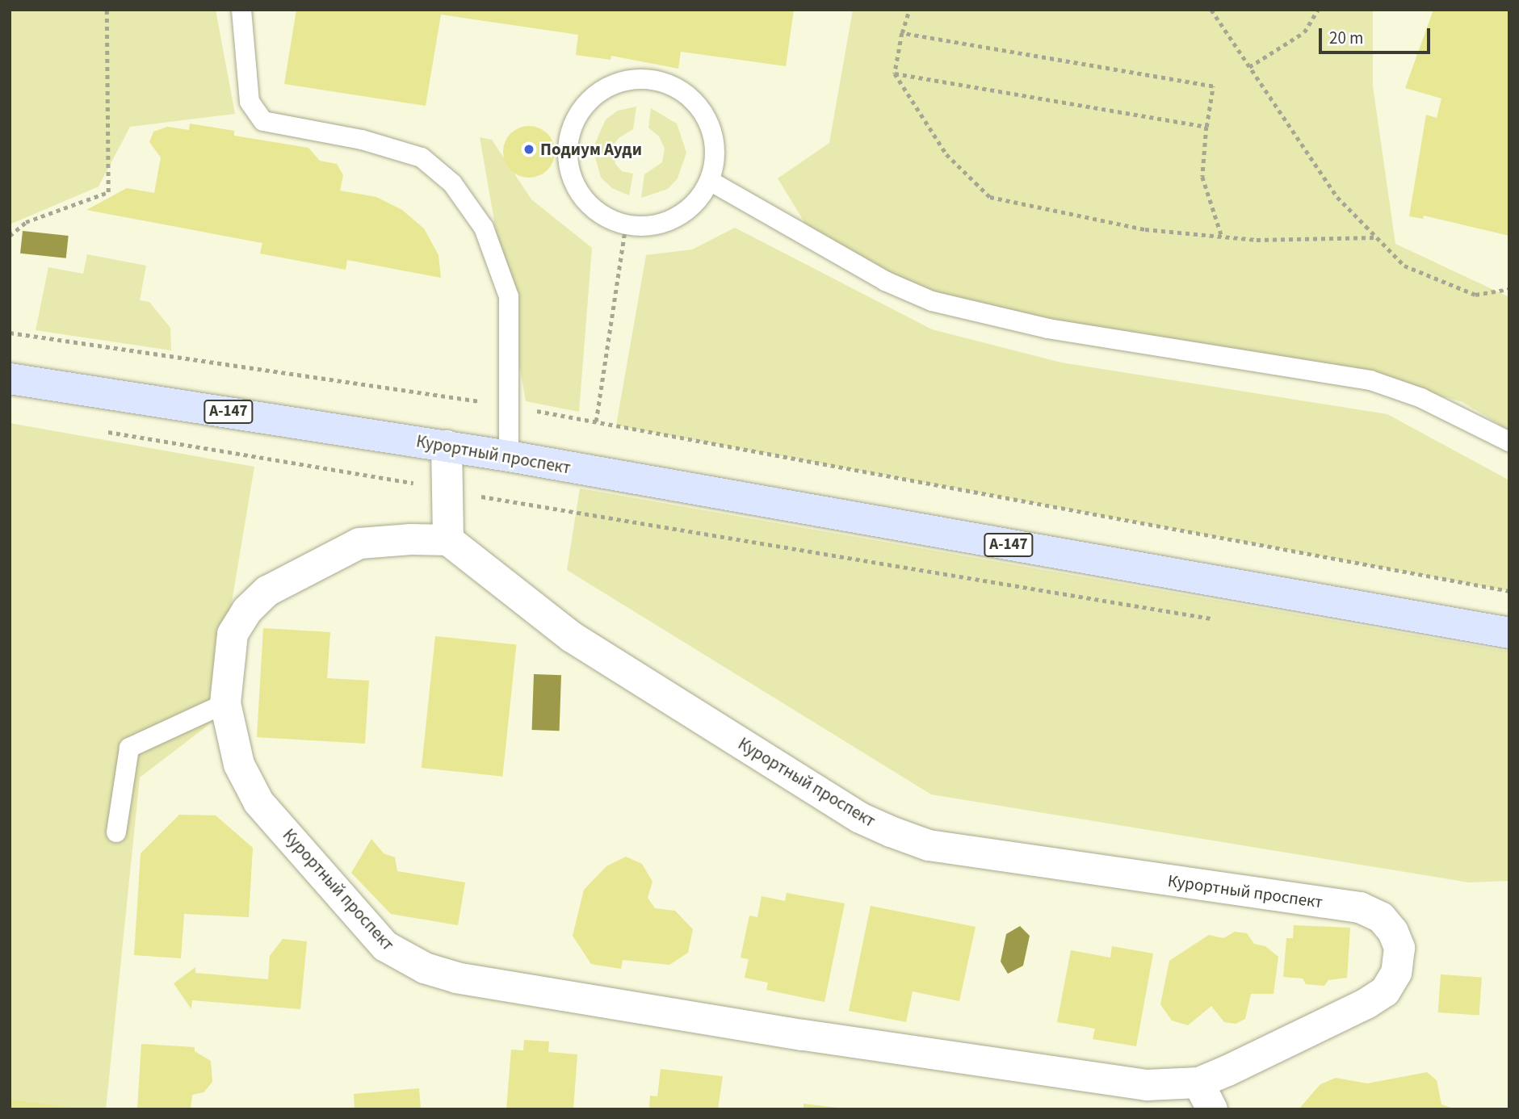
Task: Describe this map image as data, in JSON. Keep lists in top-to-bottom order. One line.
{"streets":{"main road":["А-147","Курортный проспект"]},"places":["Подиум Ауди"],"scale_bar":"20 m"}
